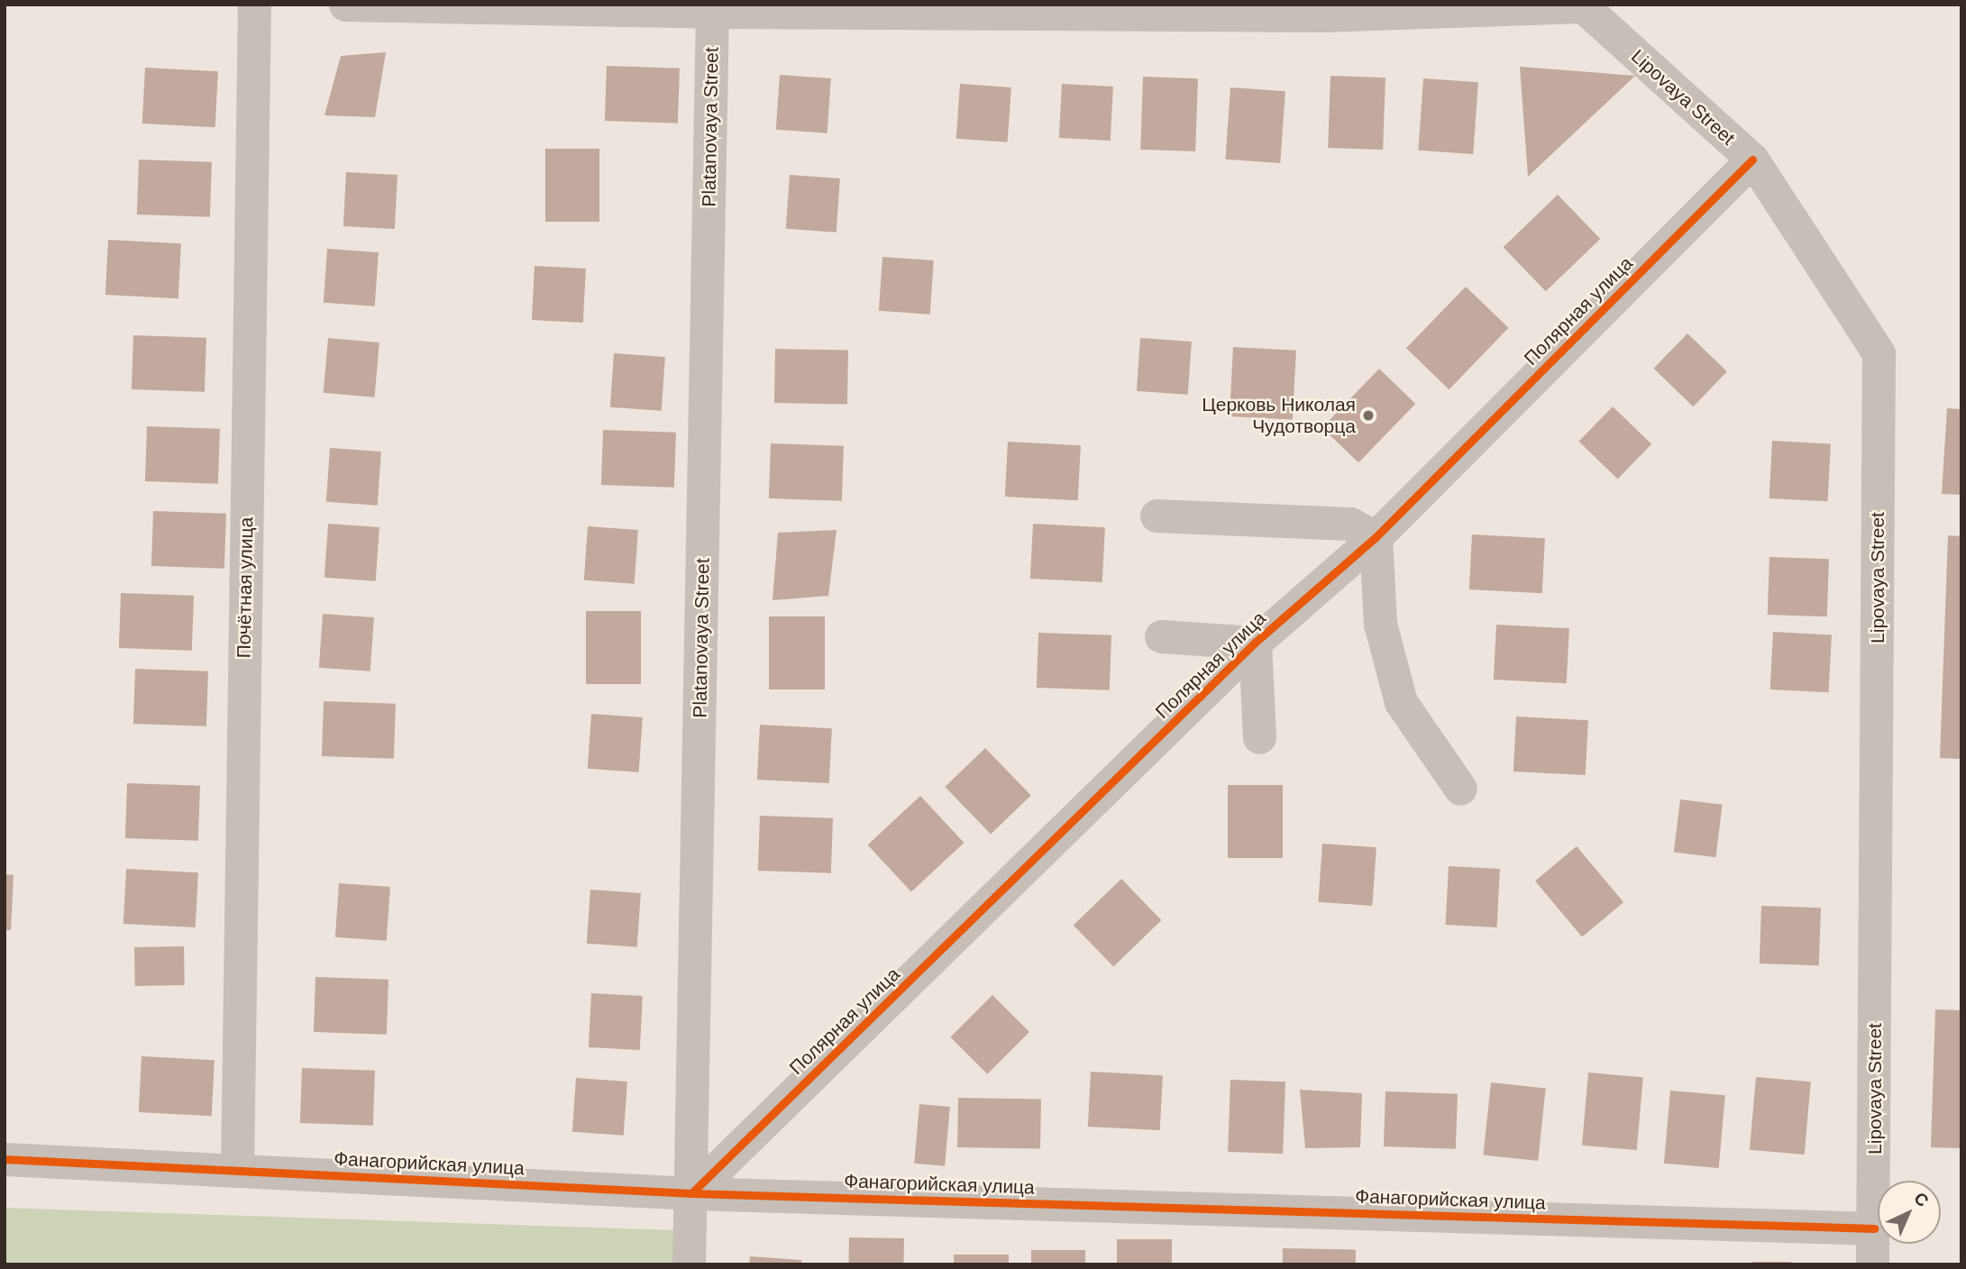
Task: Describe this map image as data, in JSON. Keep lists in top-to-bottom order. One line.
{"streets":{"street":["Lipovaya Street","Platanovaya Street","Полярная улица","Почётная улица","Фанагорийская улица"]},"crossings":[["Lipovaya Street","Полярная улица"],["Lipovaya Street","Фанагорийская улица"],["Platanovaya Street","Полярная улица"],["Platanovaya Street","Фанагорийская улица"],["Полярная улица","Фанагорийская улица"],["Почётная улица","Фанагорийская улица"]],"places":["Церковь Николая Чудотворца"],"north":"top right"}
